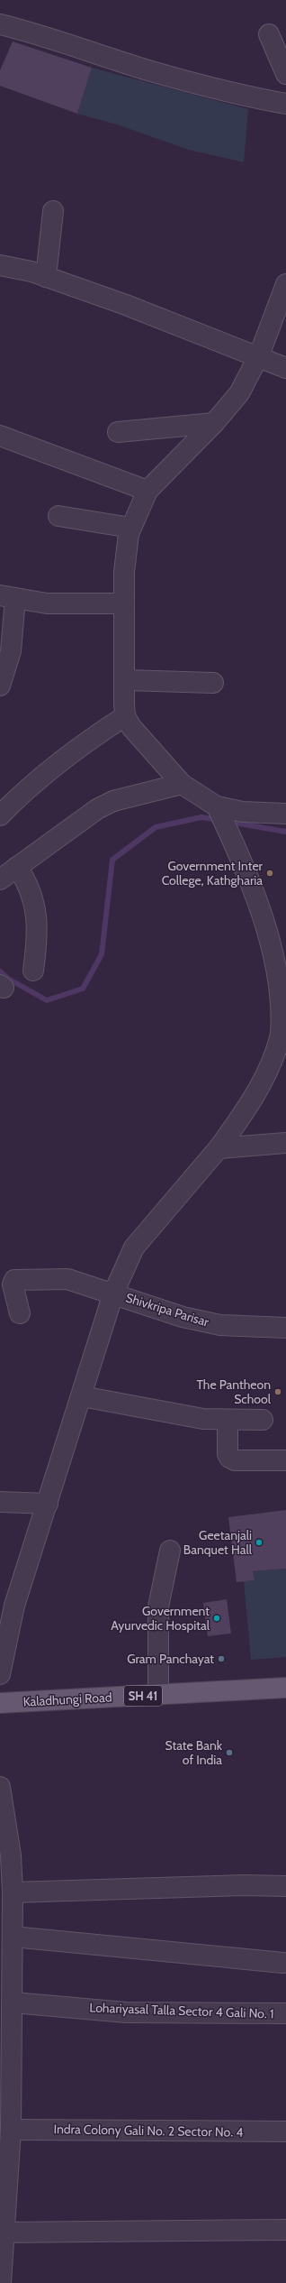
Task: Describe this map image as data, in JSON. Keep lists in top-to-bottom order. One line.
{"streets":{"main road":["SH 41","Kaladhungi Road"],"street":["Shivkripa Parisar","Lohariyasal Talla Sector 4 Gali No. 1","Indra Colony Gali No. 2 Sector No. 4"]},"places":["Government Inter College, Kathgharia","The Pantheon School","Geetanjali Banquet Hall","Government Ayurvedic Hospital","Gram Panchayat","State Bank of India"]}
